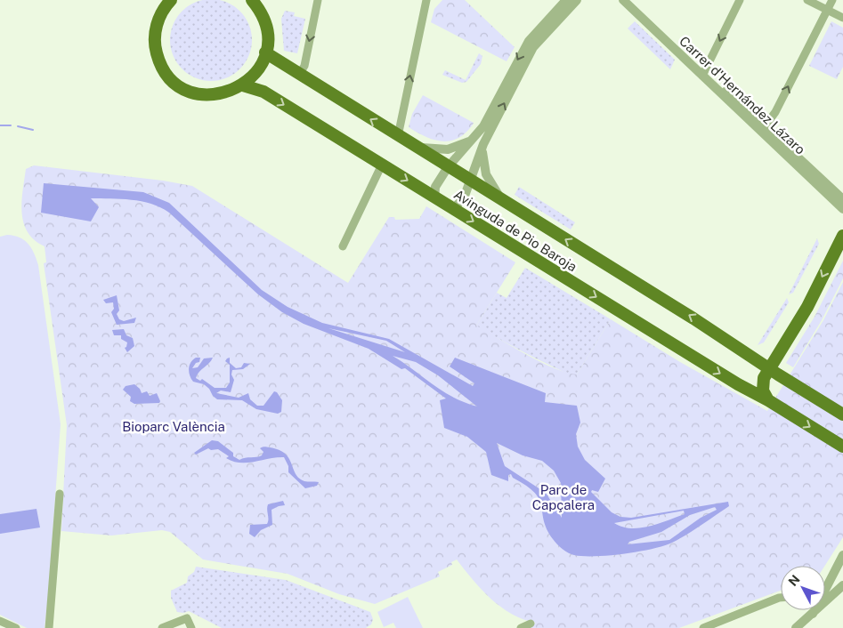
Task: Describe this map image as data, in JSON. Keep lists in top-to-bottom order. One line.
{"streets":{"main road":["Avinguda de Pio Baroja"],"street":["Carrer d'Hernández Lázaro"]},"parks":["Bioparc València","Parc de Capçalera"],"north":"top left"}
